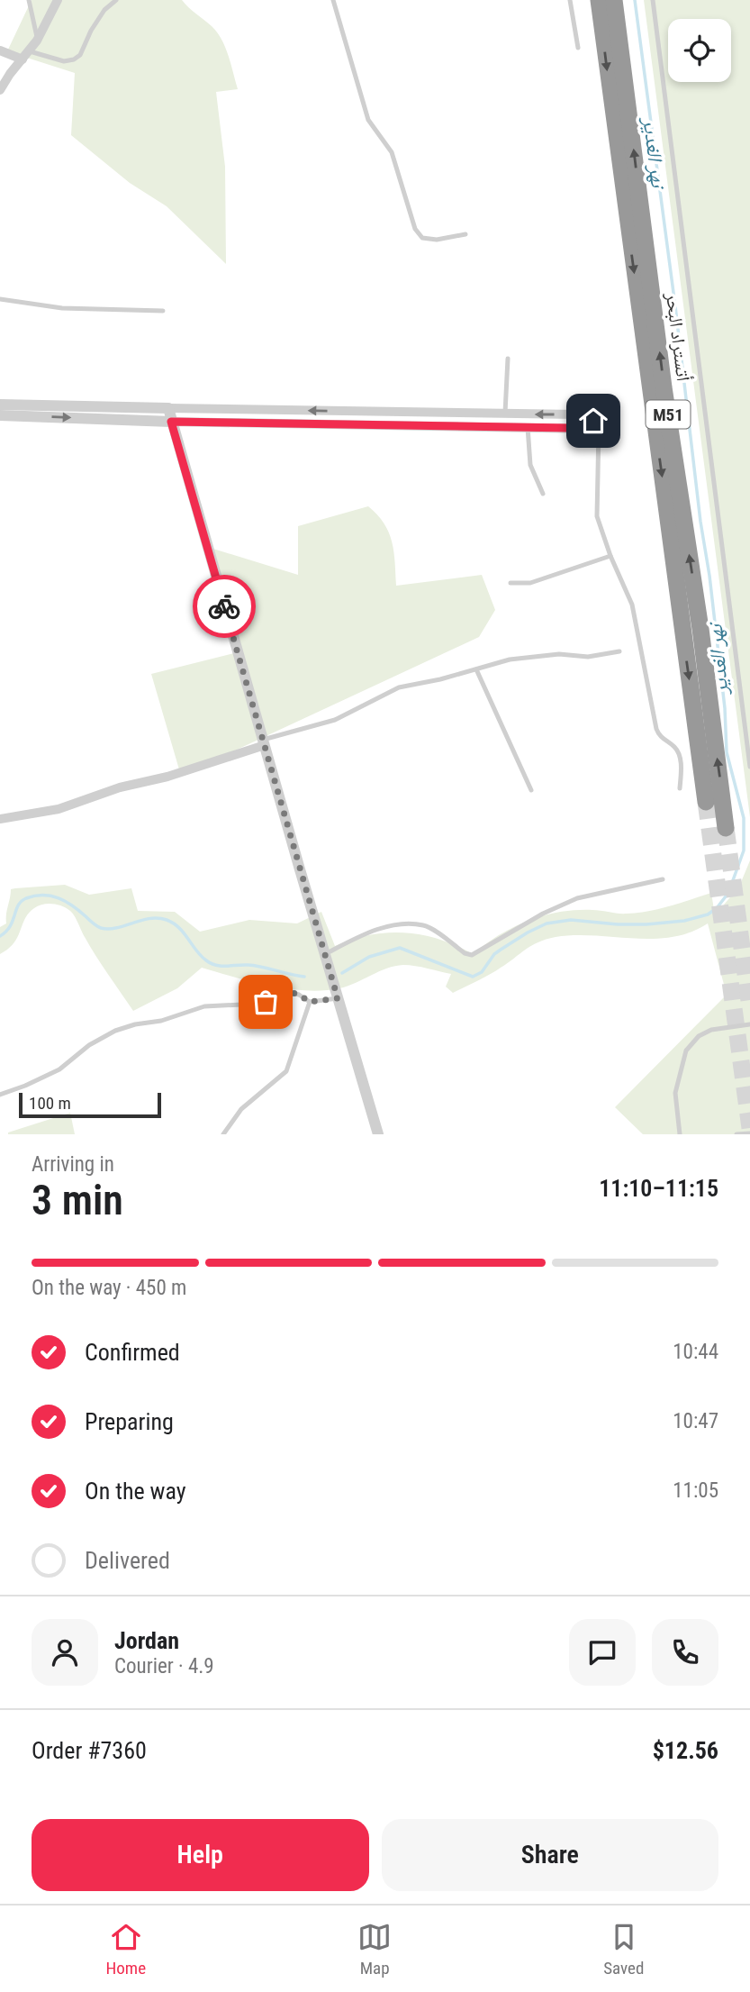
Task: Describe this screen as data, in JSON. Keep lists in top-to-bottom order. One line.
{"streets":{"highway":["أتستراد البحر","M51"]},"water":["نهر الغدير"],"scale_bar":"100 m","page":{"scale":"100 m","heading":["3 min","Arriving in","11:10–11:15"],"panel":["Jordan","Courier · 4.9","Order #7360","$12.56"],"bar":"On the way · 450 m","list":[["Confirmed","10:44"],["Preparing","10:47"],["On the way","11:05"],"Delivered"],"buttons":["Help","Share"],"tabs":["Home","Map","Saved"]}}
